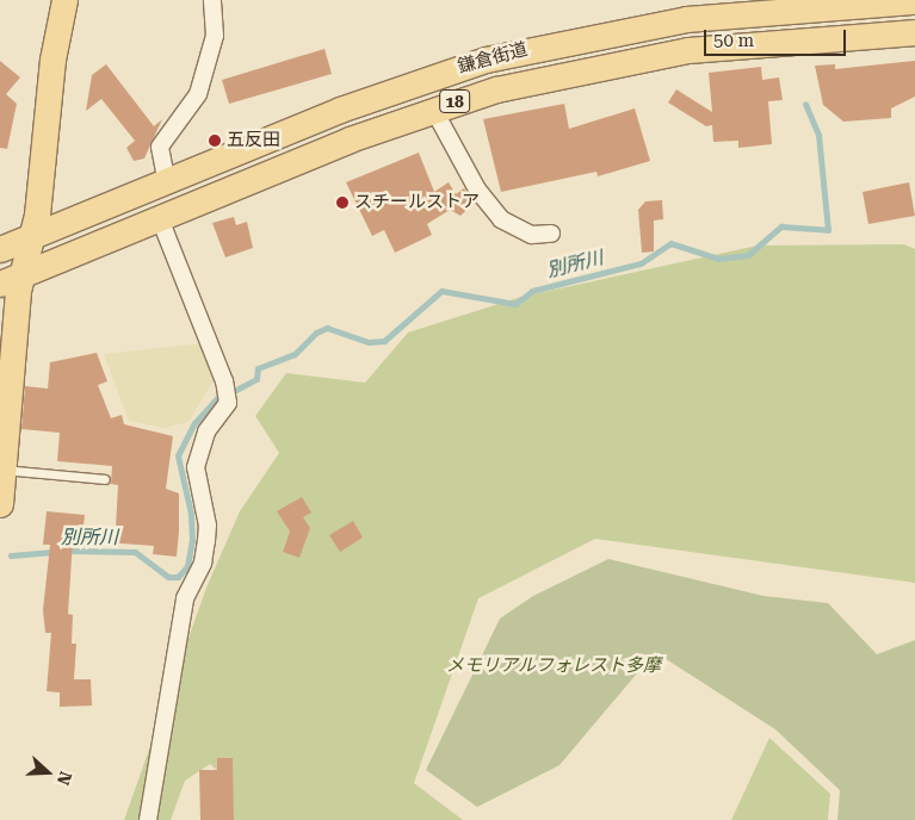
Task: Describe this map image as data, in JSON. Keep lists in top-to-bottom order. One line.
{"streets":{"main road":["鎌倉街道","18"]},"crossings":[["鎌倉街道","18"]],"water":["別所川"],"parks":["メモリアルフォレスト多摩"],"places":["五反田","スチールストア"],"scale_bar":"50 m","north":"right"}
